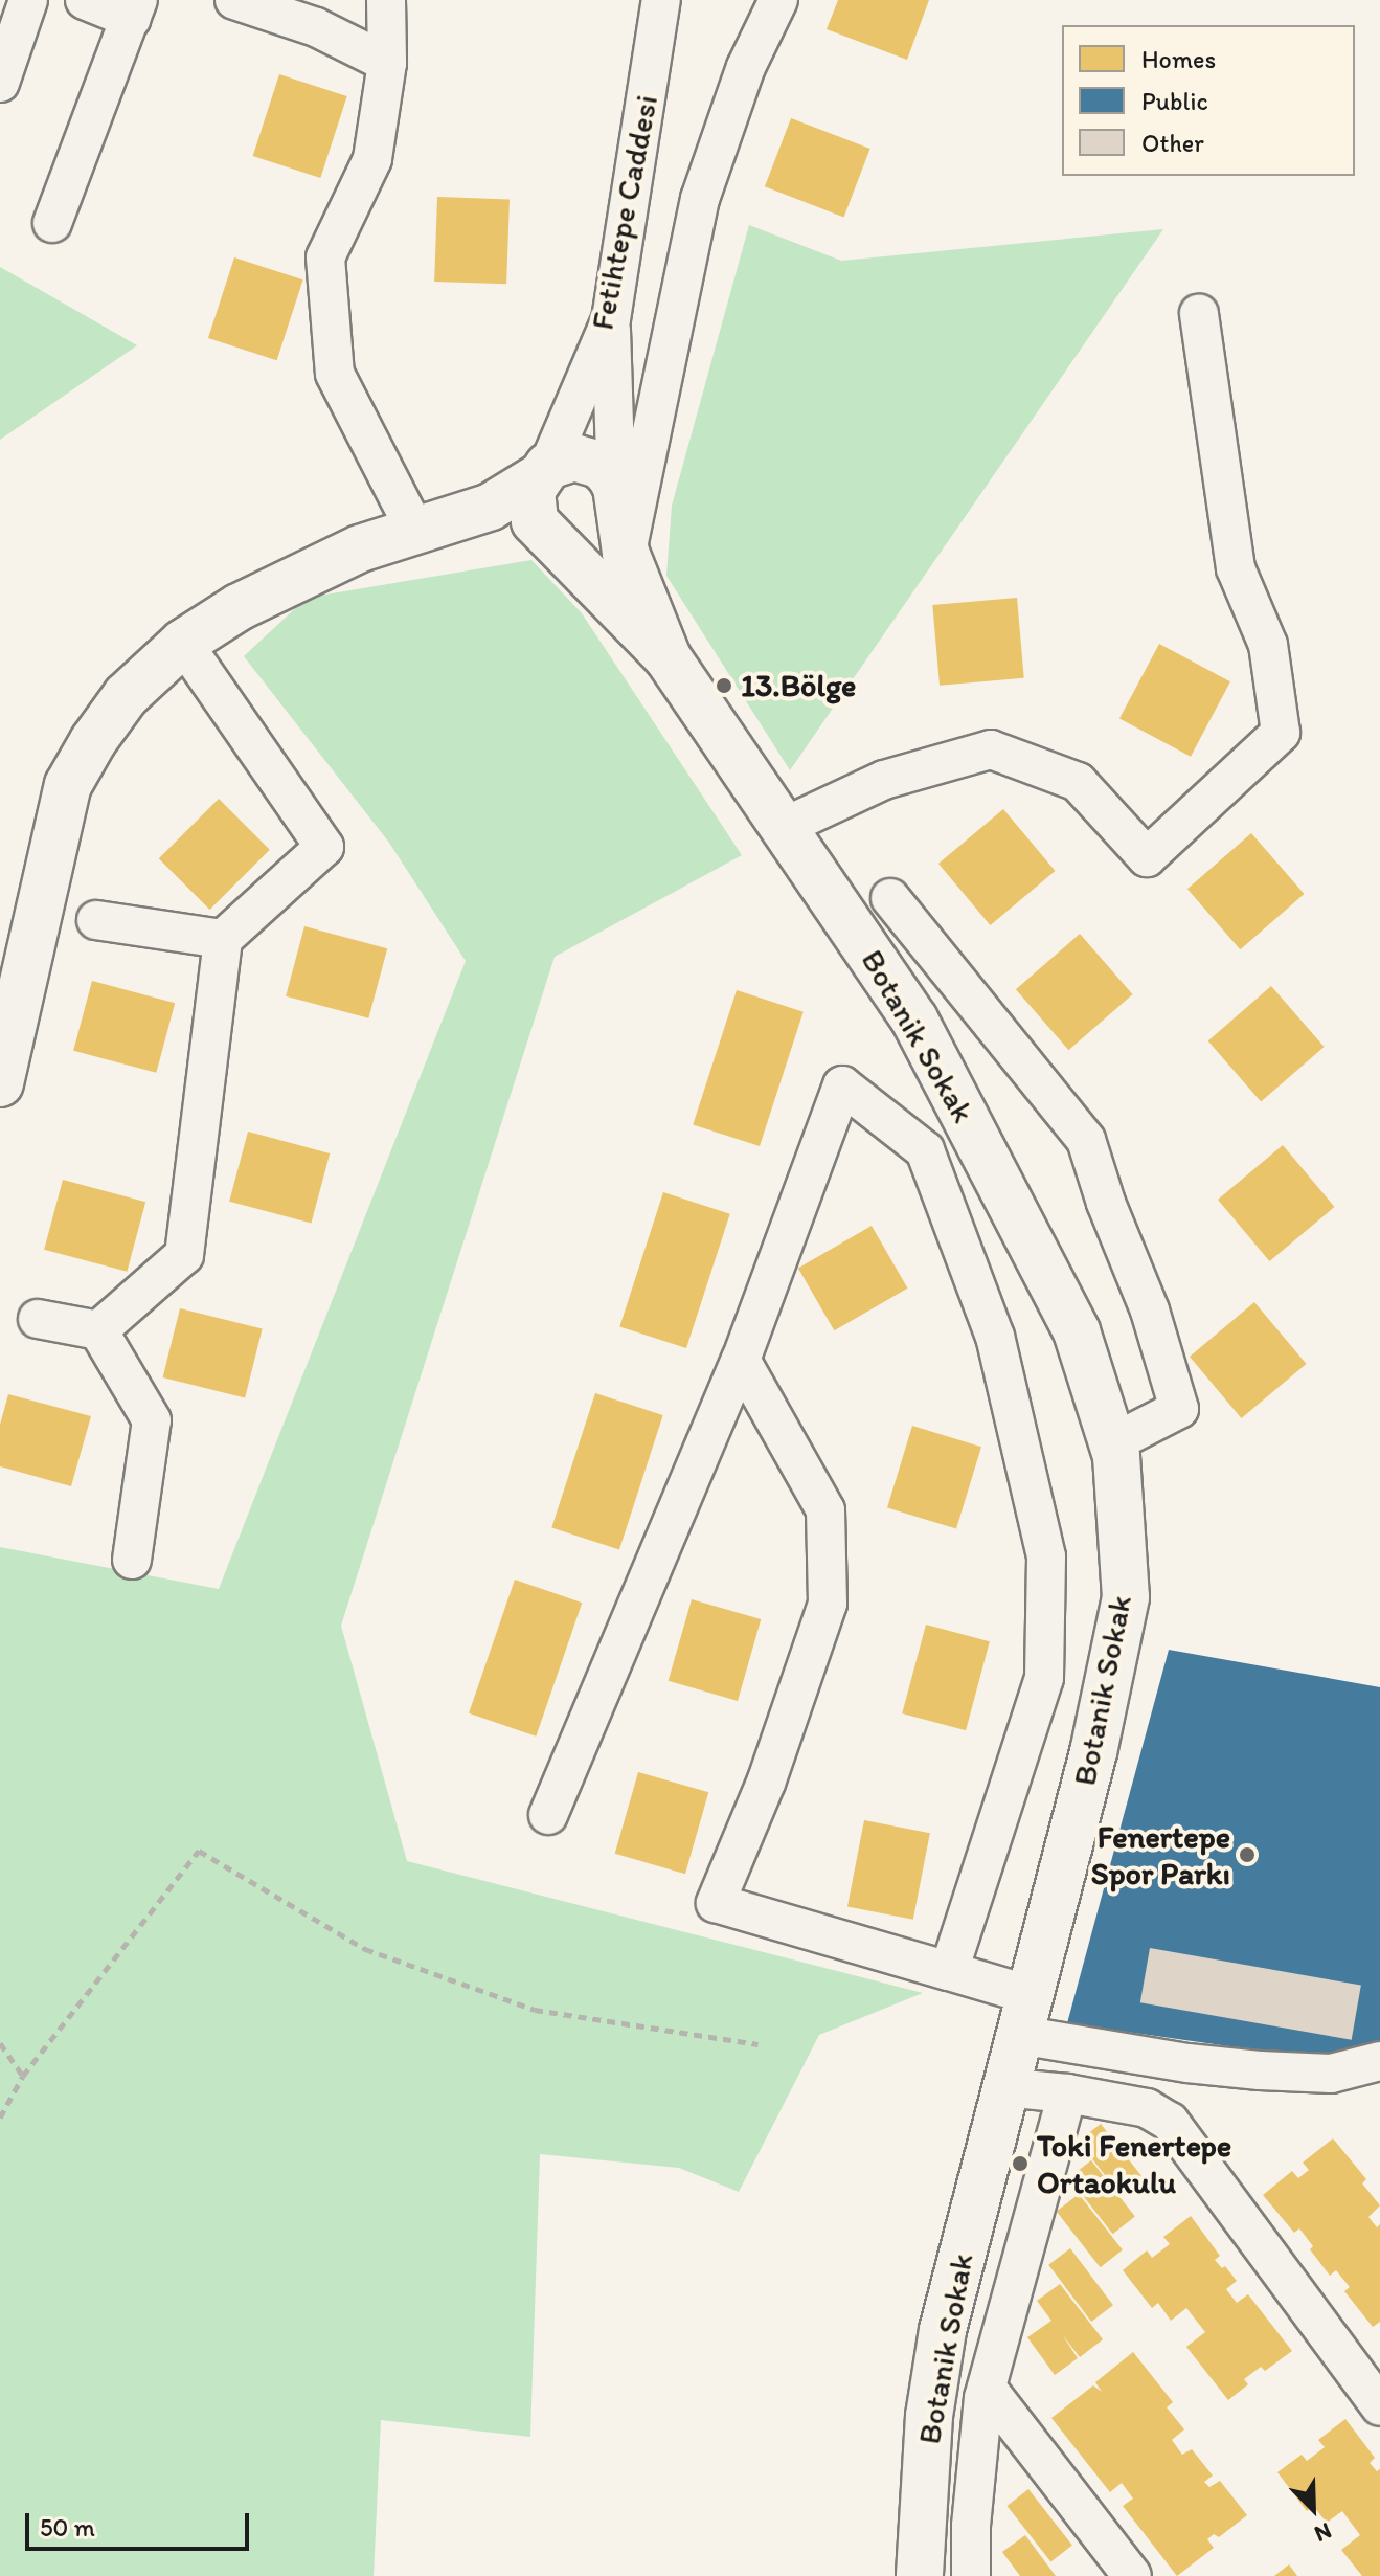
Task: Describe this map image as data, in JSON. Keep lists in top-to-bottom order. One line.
{"streets":{"main road":["Botanik Sokak"],"street":["Fetihtepe Caddesi"]},"places":["13.Bölge","Fenertepe Spor Parkı","Toki Fenertepe Ortaokulu"],"legend":["Homes","Public","Other"],"scale_bar":"50 m","north":"bottom right"}
